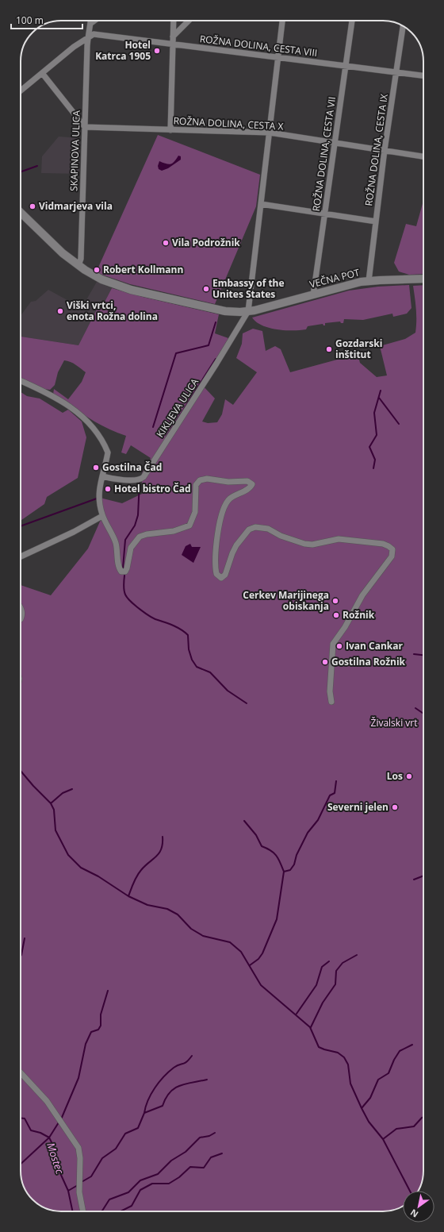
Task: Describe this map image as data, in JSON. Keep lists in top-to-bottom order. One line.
{"streets":{"main road":["VEČNA POT"],"street":["ROŽNA DOLINA, CESTA VIII","ROŽNA DOLINA, CESTA X","ROŽNA DOLINA, CESTA IX","SKAPINOVA ULICA","ROŽNA DOLINA, CESTA VII","KIKLJEVA ULICA"]},"crossings":[["ROŽNA DOLINA, CESTA VIII","ROŽNA DOLINA, CESTA IX"],["ROŽNA DOLINA, CESTA VIII","SKAPINOVA ULICA"],["ROŽNA DOLINA, CESTA VIII","ROŽNA DOLINA, CESTA VII"],["ROŽNA DOLINA, CESTA X","ROŽNA DOLINA, CESTA IX"],["ROŽNA DOLINA, CESTA X","SKAPINOVA ULICA"],["ROŽNA DOLINA, CESTA X","ROŽNA DOLINA, CESTA VII"],["ROŽNA DOLINA, CESTA IX","VEČNA POT"],["SKAPINOVA ULICA","VEČNA POT"],["ROŽNA DOLINA, CESTA VII","VEČNA POT"],["VEČNA POT","KIKLJEVA ULICA"]],"water":["Mostec"],"parks":["Živalski vrt"],"places":["Hotel Katrca 1905","Vidmarjeva vila","Vila Podrožnik","Robert Kollmann","Embassy of the Unites States","Viški vrtci, enota Rožna dolina","Gozdarski inštitut","Gostilna Čad","Hotel bistro Čad","Cerkev Marijinega obiskanja","Rožnik","Ivan Cankar","Gostilna Rožnik","Los","Severni jelen"],"scale_bar":"100 m","north":"bottom left"}
